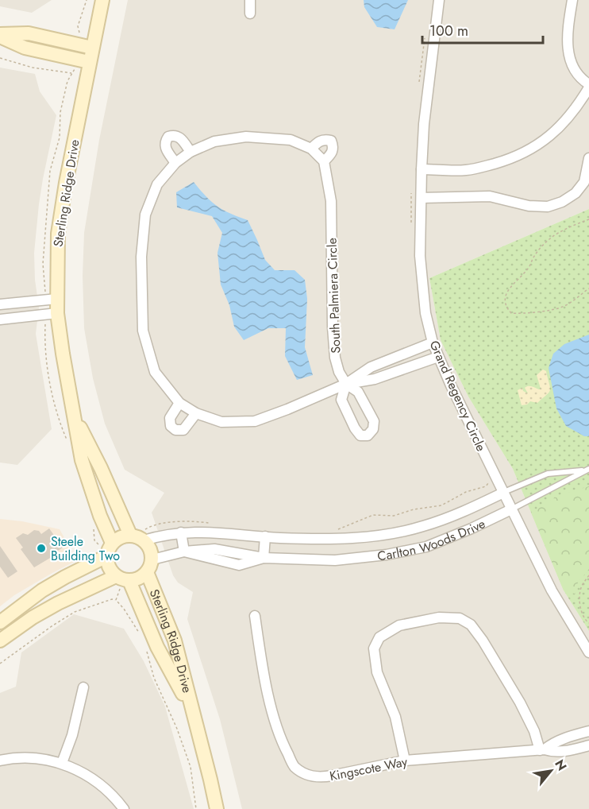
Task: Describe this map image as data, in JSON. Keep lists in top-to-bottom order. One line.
{"streets":{"street":["Sterling Ridge Drive","South Palmiera Circle","Grand Regency Circle","Carlton Woods Drive","Kingscote Way"]},"crossings":[["Sterling Ridge Drive","Carlton Woods Drive"],["Grand Regency Circle","Carlton Woods Drive"]],"places":["Steele Building Two"],"scale_bar":"100 m","north":"top right"}
